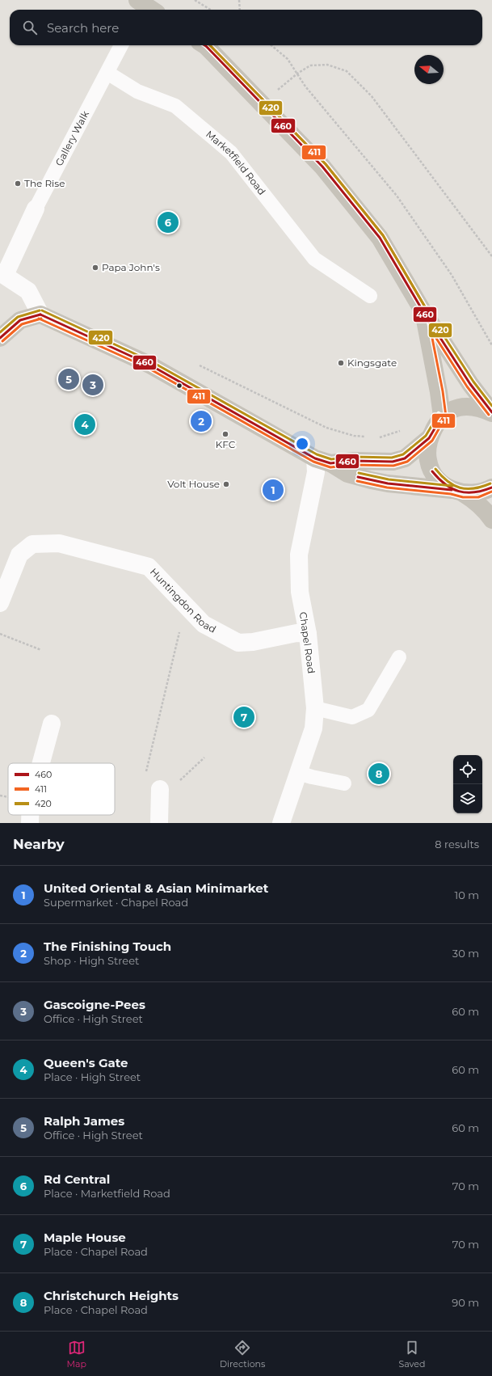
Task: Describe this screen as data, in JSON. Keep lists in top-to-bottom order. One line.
{"streets":{"street":["Huntingdon Road","Chapel Road"],"lane":["Gallery Walk","Marketfield Road"]},"crossings":[["Gallery Walk","Marketfield Road"],["Huntingdon Road","Chapel Road"]],"places":["The Rise","Papa John's","Kingsgate","KFC","Volt House"],"lines":["transit line 460","transit line 411","transit line 420"],"legend":["460","411","420"],"north":"left","page":{"search":"Search here","pins":["6","5","3","2","4","1","7","8"],"heading":["Nearby","8 results"],"list":[{"mark":"1","name":"United Oriental & Asian Minimarket","note":"Supermarket · Chapel Road","value":"10 m"},{"mark":"2","name":"The Finishing Touch","note":"Shop · High Street","value":"30 m"},{"mark":"3","name":"Gascoigne-Pees","note":"Office · High Street","value":"60 m"},{"mark":"4","name":"Queen's Gate","note":"Place · High Street","value":"60 m"},{"mark":"5","name":"Ralph James","note":"Office · High Street","value":"60 m"},{"mark":"6","name":"Rd Central","note":"Place · Marketfield Road","value":"70 m"},{"mark":"7","name":"Maple House","note":"Place · Chapel Road","value":"70 m"},{"mark":"8","name":"Christchurch Heights","note":"Place · Chapel Road","value":"90 m"}],"nav":["Map","Directions","Saved"]}}
